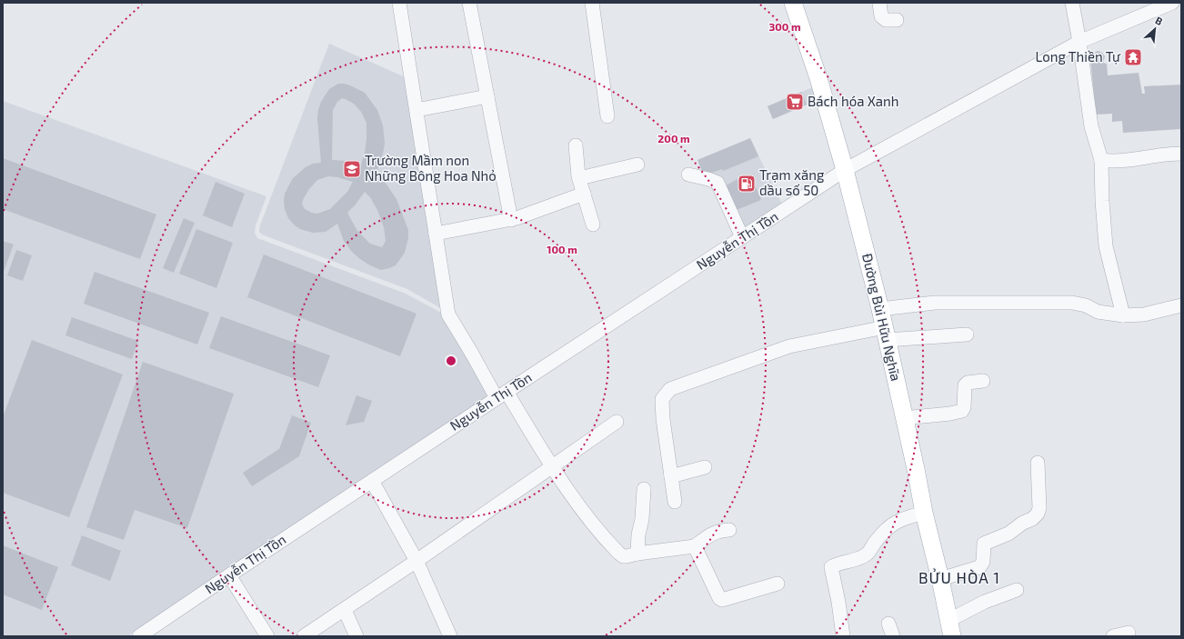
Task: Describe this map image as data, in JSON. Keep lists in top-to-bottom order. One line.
{"streets":{"main road":["Đường Bùi Hữu Nghĩa"],"street":["Nguyễn Thị Tồn"]},"crossings":[["Nguyễn Thị Tồn","Đường Bùi Hữu Nghĩa"]],"districts":["BỬU HÒA 1"],"places":{"temple":["Long Thiền Tự"],"supermarket":["Bách hóa Xanh"],"school or university":["Trường Mầm non Những Bông Hoa Nhỏ"],"fuel station":["Trạm xăng dầu số 50"]},"north":"top right","rings":["300 m","200 m","100 m"]}
